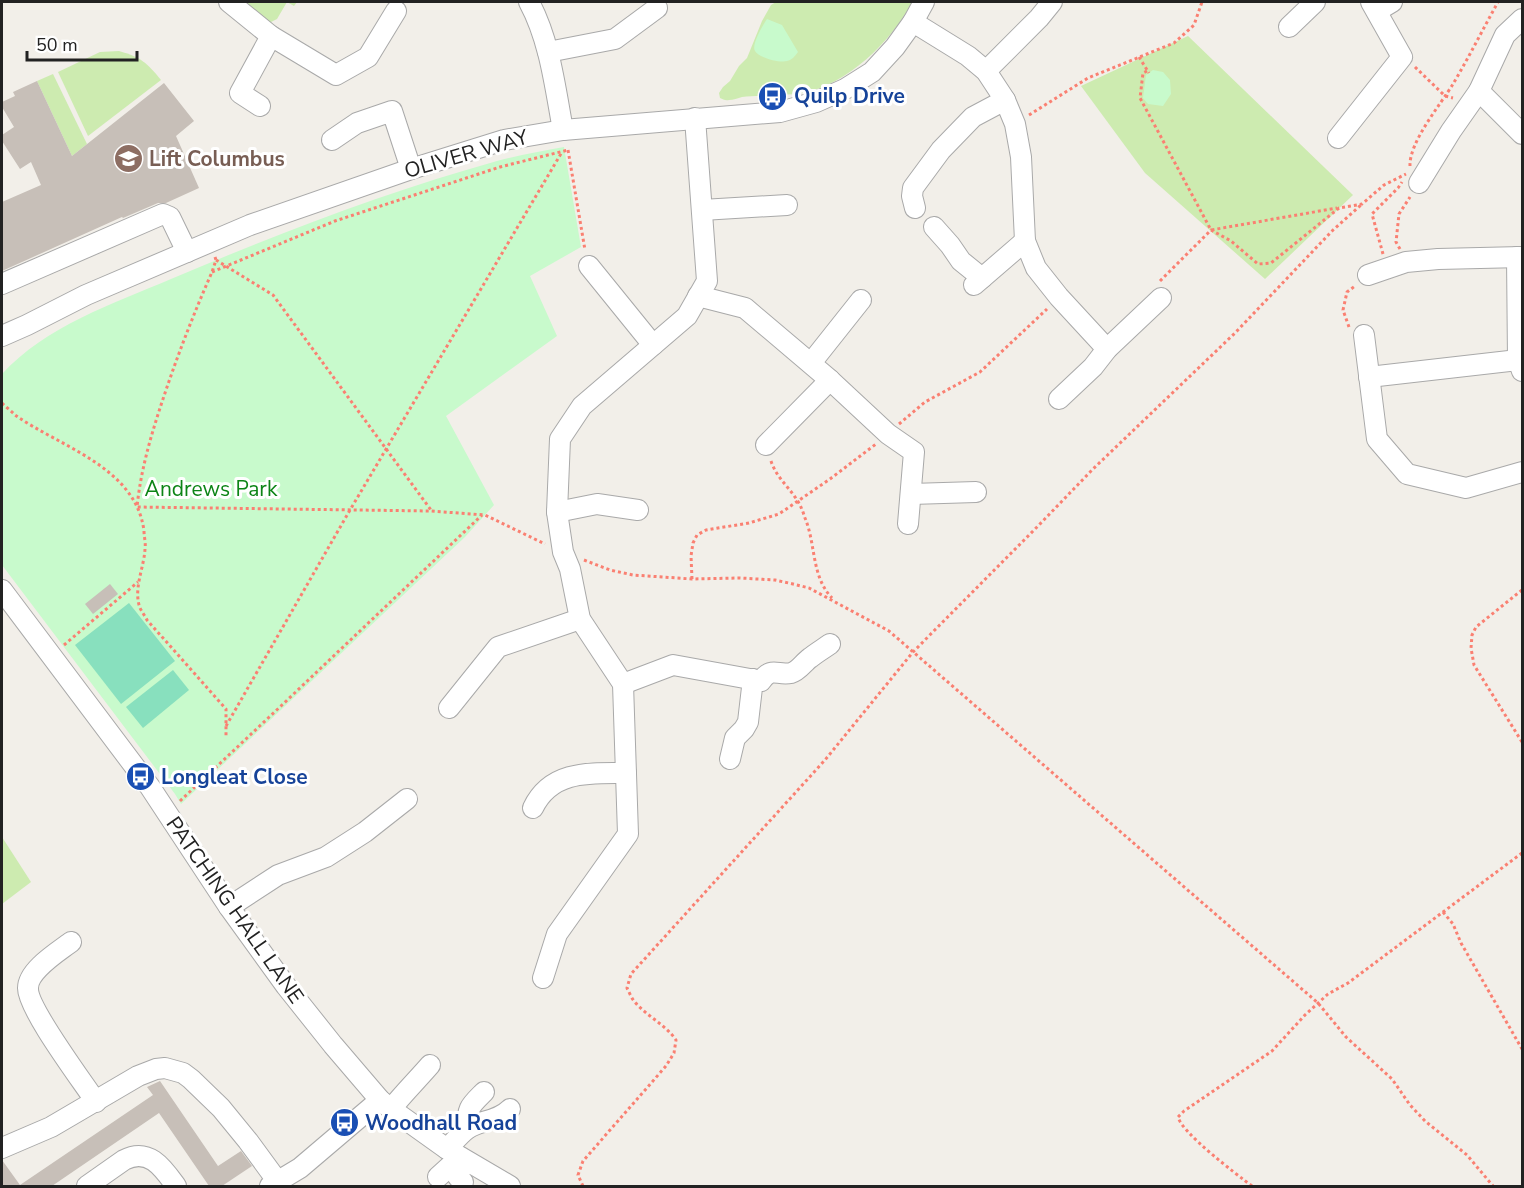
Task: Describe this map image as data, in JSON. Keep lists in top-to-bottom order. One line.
{"streets":{"street":["OLIVER WAY","PATCHING HALL LANE"]},"parks":["Andrews Park"],"places":{"bus stop":["Quilp Drive","Longleat Close","Woodhall Road"],"school or university":["Lift Columbus"]},"scale_bar":"50 m"}
